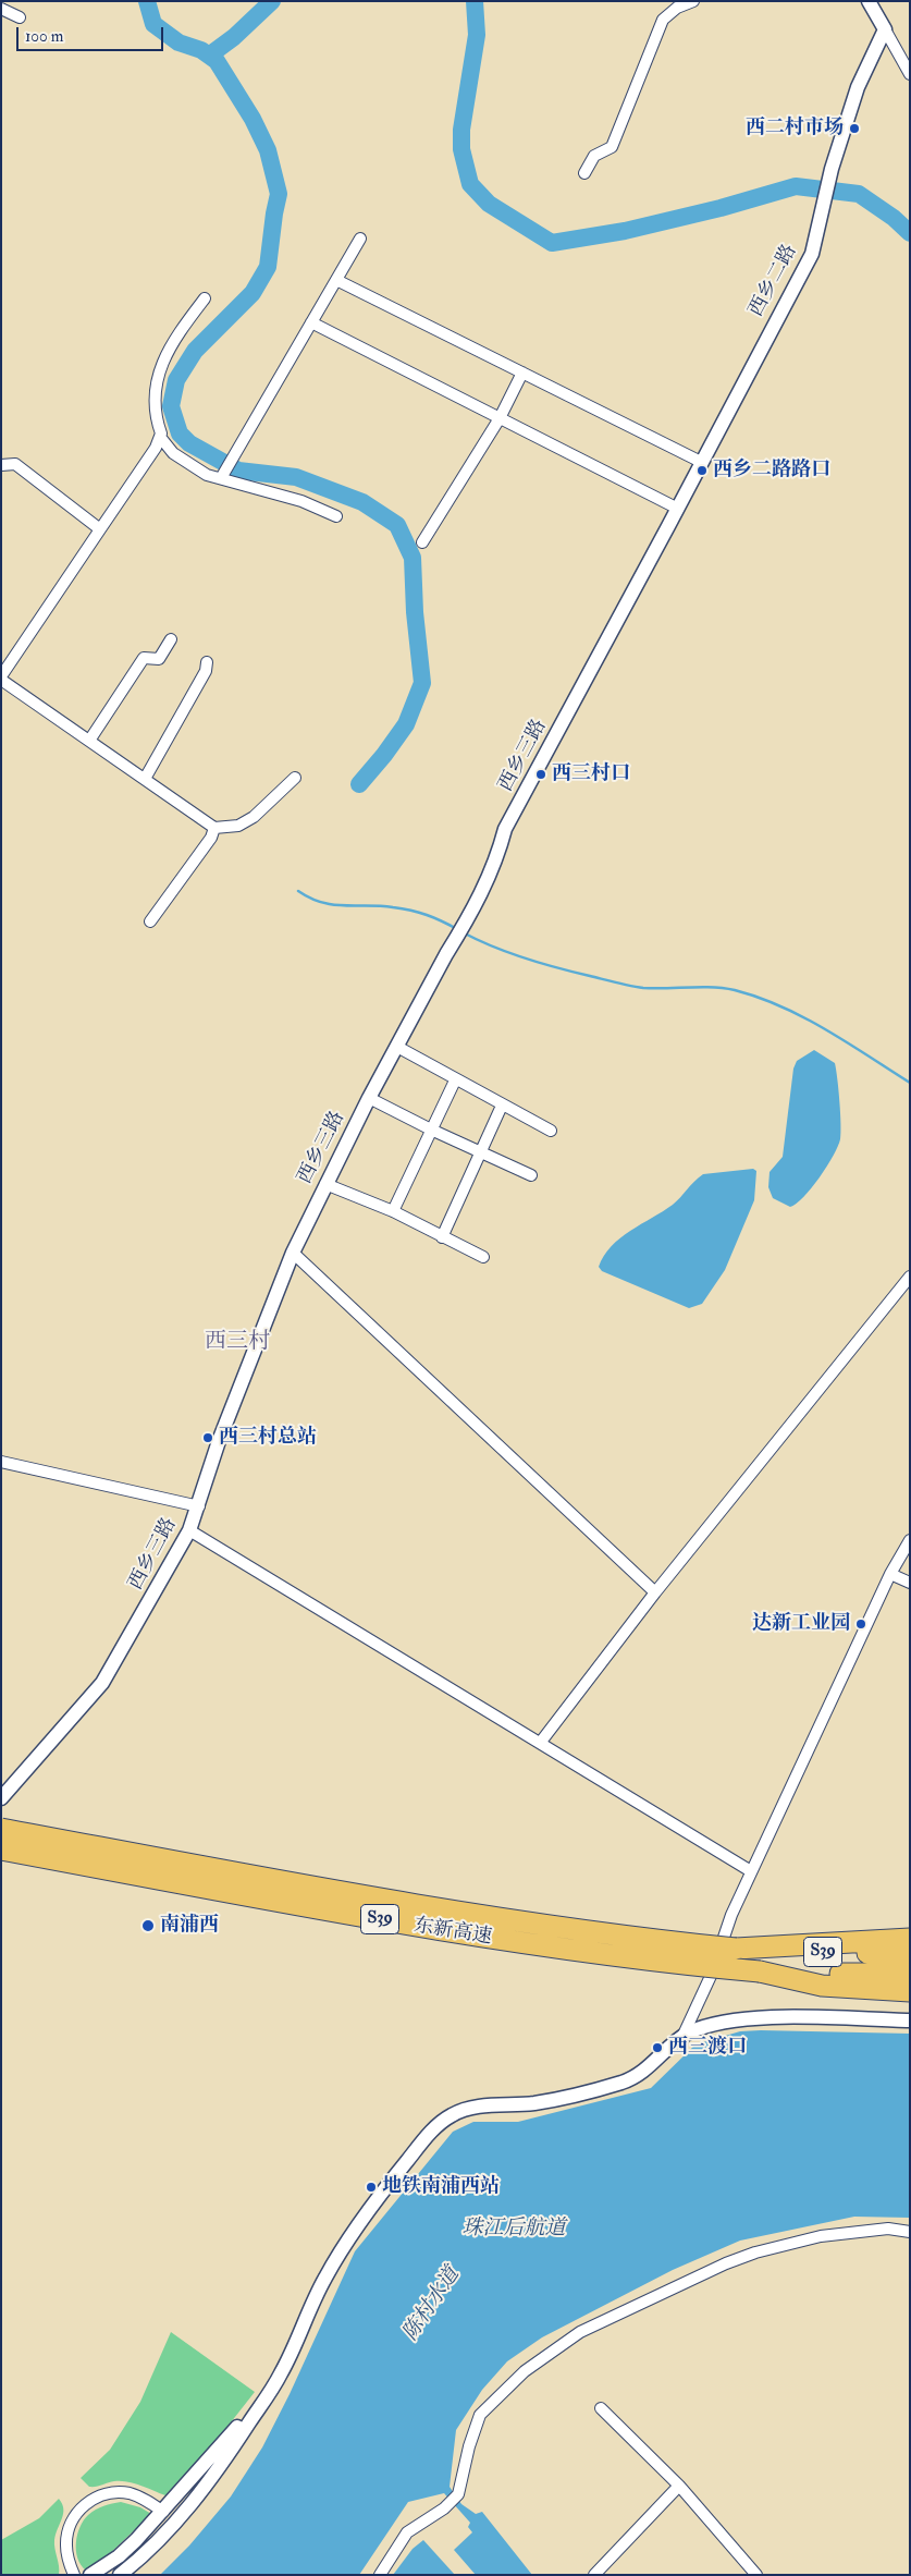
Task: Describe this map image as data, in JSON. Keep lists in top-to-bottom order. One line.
{"streets":{"highway":["S39","东新高速"],"street":["西乡二路","西乡三路"]},"crossings":[["西乡二路","西乡三路"]],"districts":["西三村"],"water":["珠江后航道","陈村水道"],"places":["西二村市场","西乡二路路口","西三村口","西三村总站","达新工业园","南浦西","西三渡口","地铁南浦西站"],"scale_bar":"100 m"}
